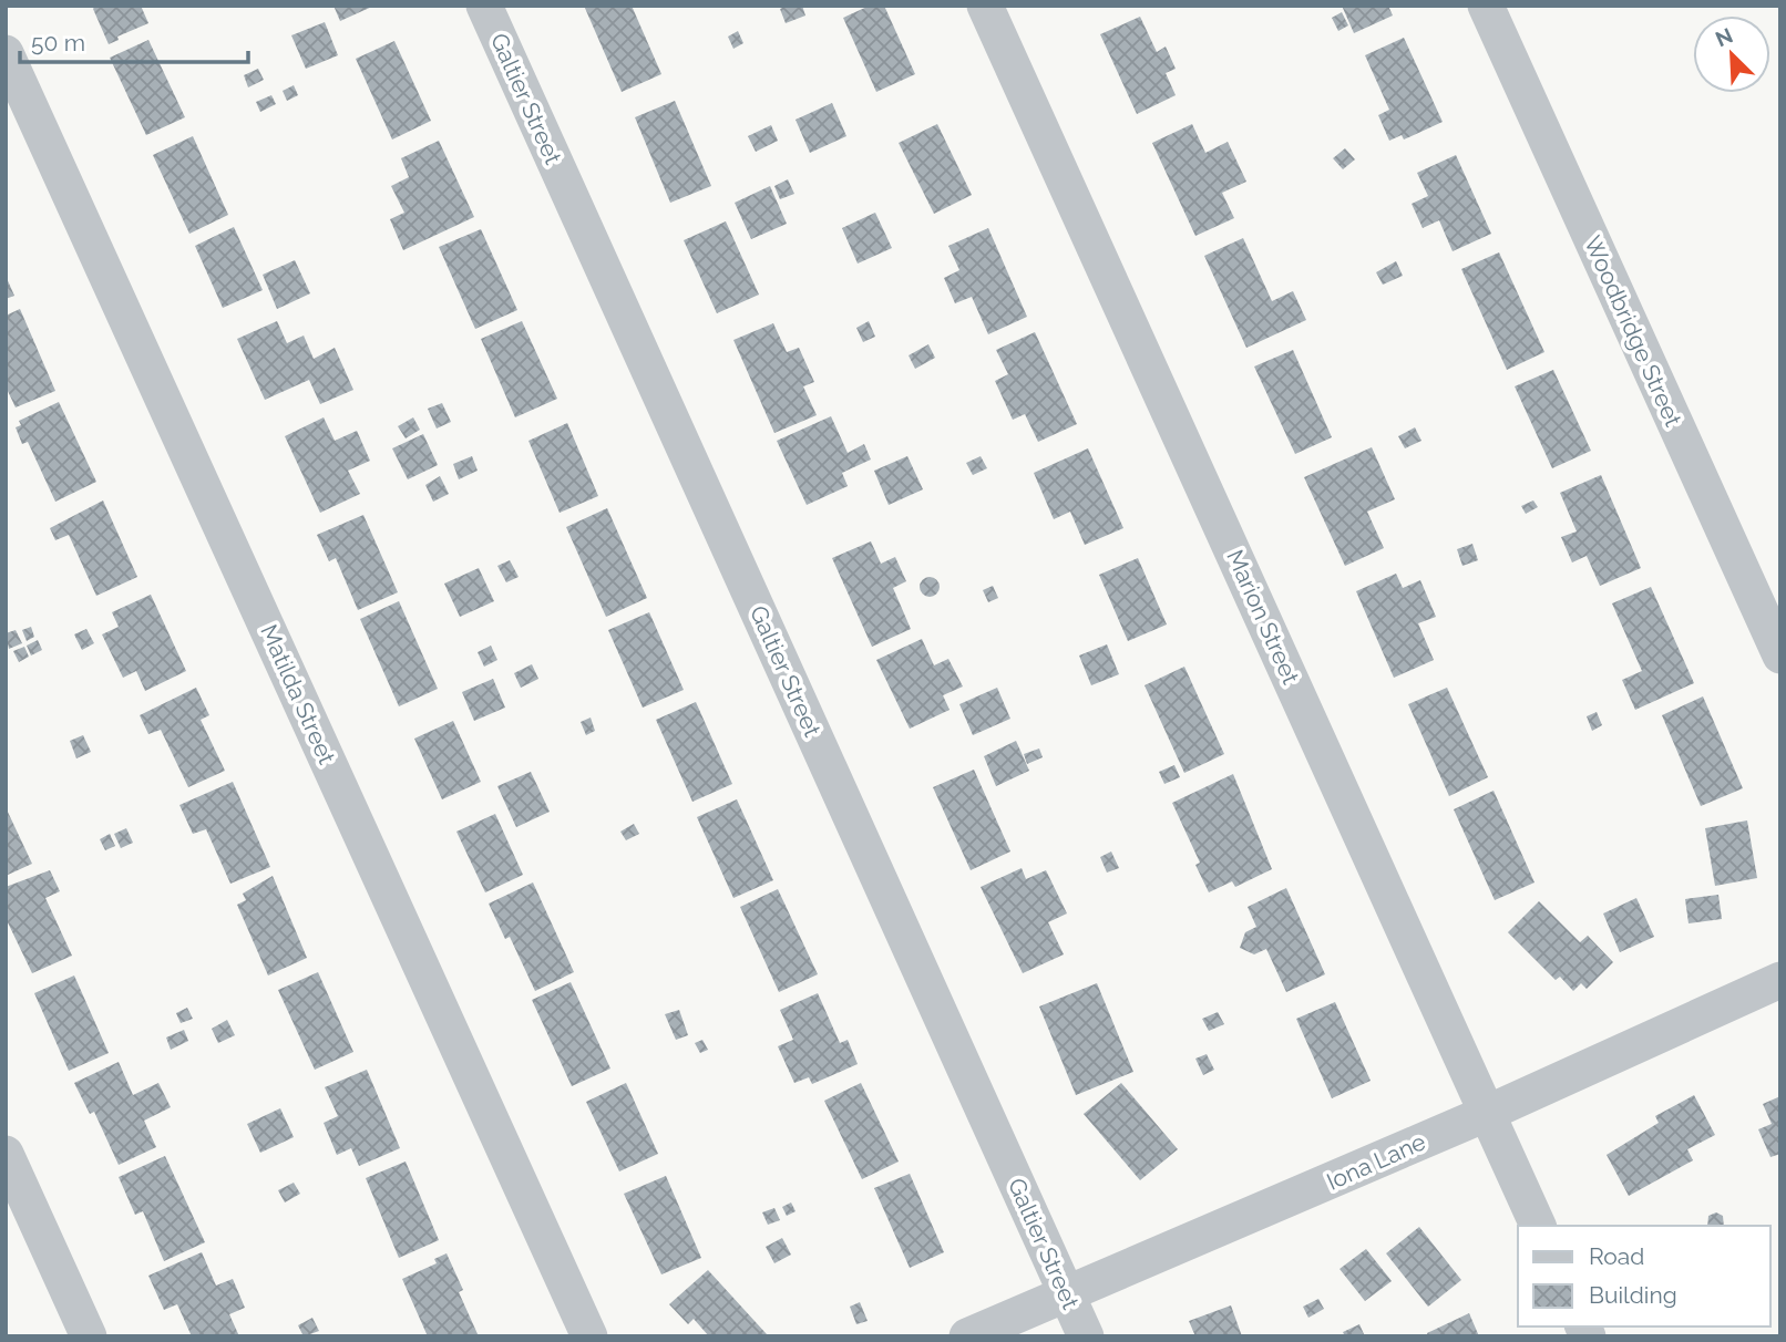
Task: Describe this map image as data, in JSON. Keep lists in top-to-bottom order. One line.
{"streets":{"street":["Galtier Street","Woodbridge Street","Marion Street","Matilda Street","Iona Lane"]},"crossings":[["Galtier Street","Iona Lane"],["Marion Street","Iona Lane"]],"legend":["Road","Building"],"scale_bar":"50 m","north":"top left"}
